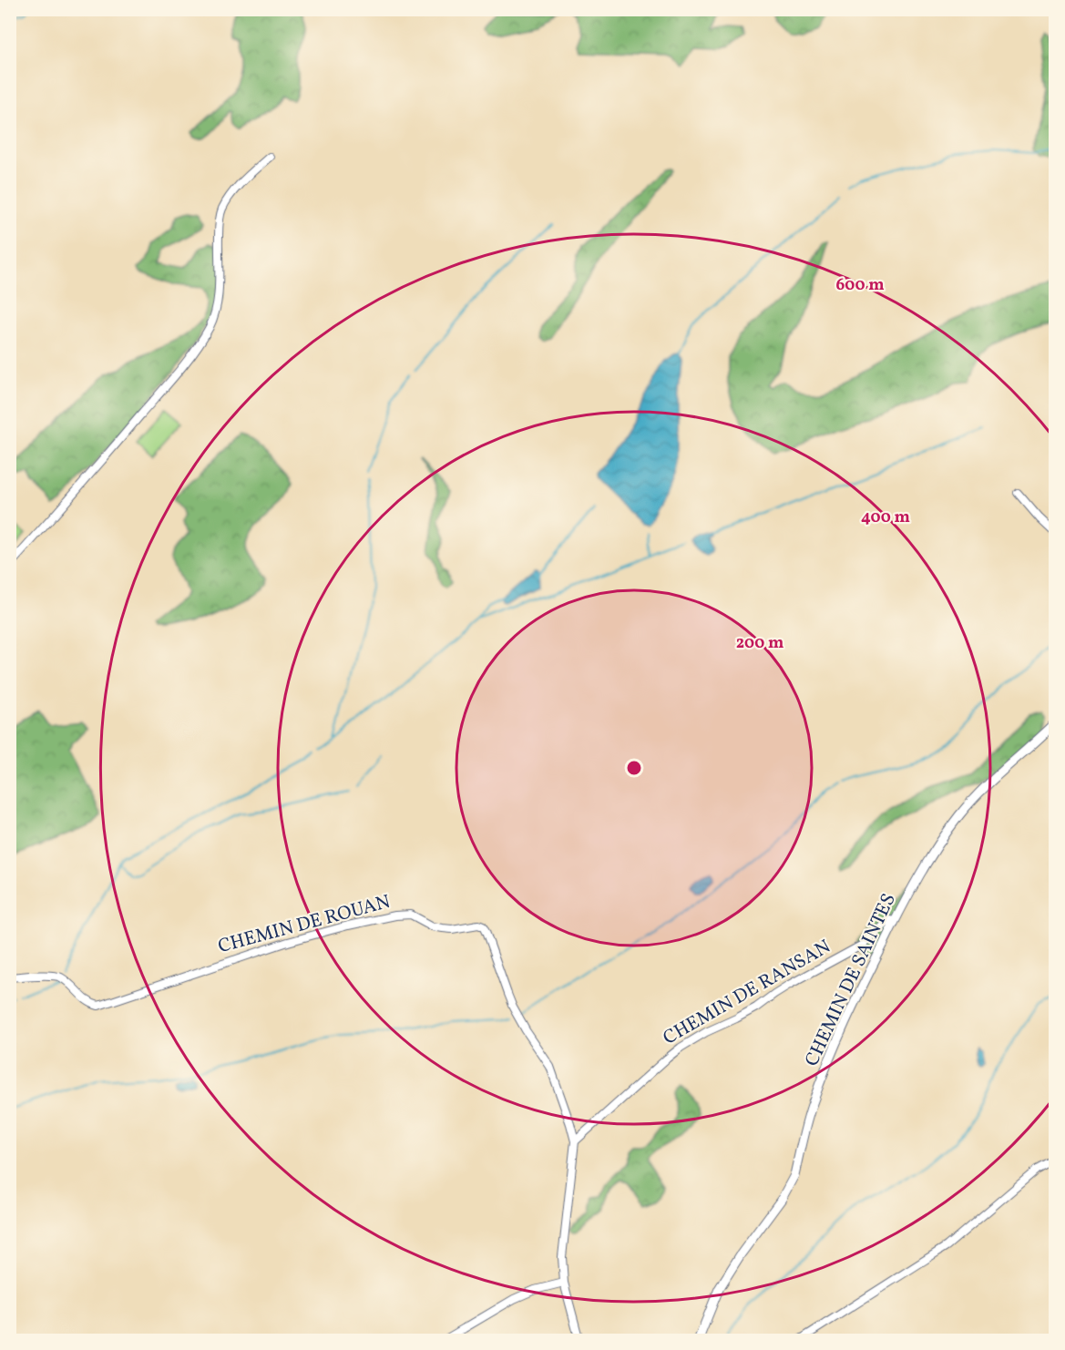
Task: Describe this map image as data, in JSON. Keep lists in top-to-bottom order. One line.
{"streets":{"street":["CHEMIN DE ROUAN","CHEMIN DE SAINTES","CHEMIN DE RANSAN"]},"crossings":[["CHEMIN DE ROUAN","CHEMIN DE RANSAN"],["CHEMIN DE SAINTES","CHEMIN DE RANSAN"]],"rings":["600 m","400 m","200 m"]}
